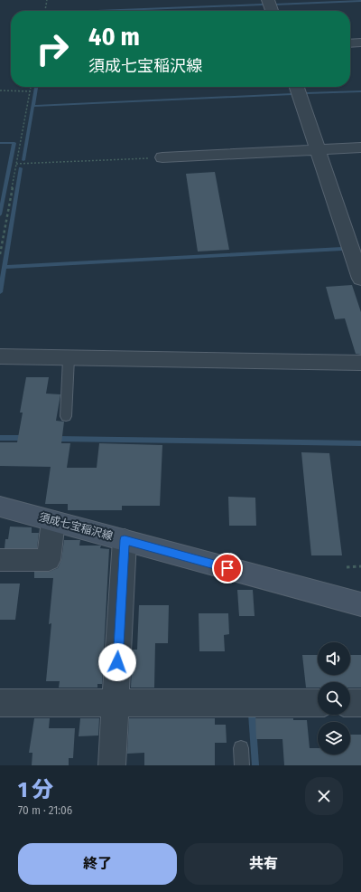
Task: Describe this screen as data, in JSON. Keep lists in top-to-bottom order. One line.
{"streets":{"main road":["須成七宝稲沢線"]},"page":{"turn":["40 m","須成七宝稲沢線"],"heading":["1 分","70 m · 21:06"],"buttons":["終了","共有"]}}
